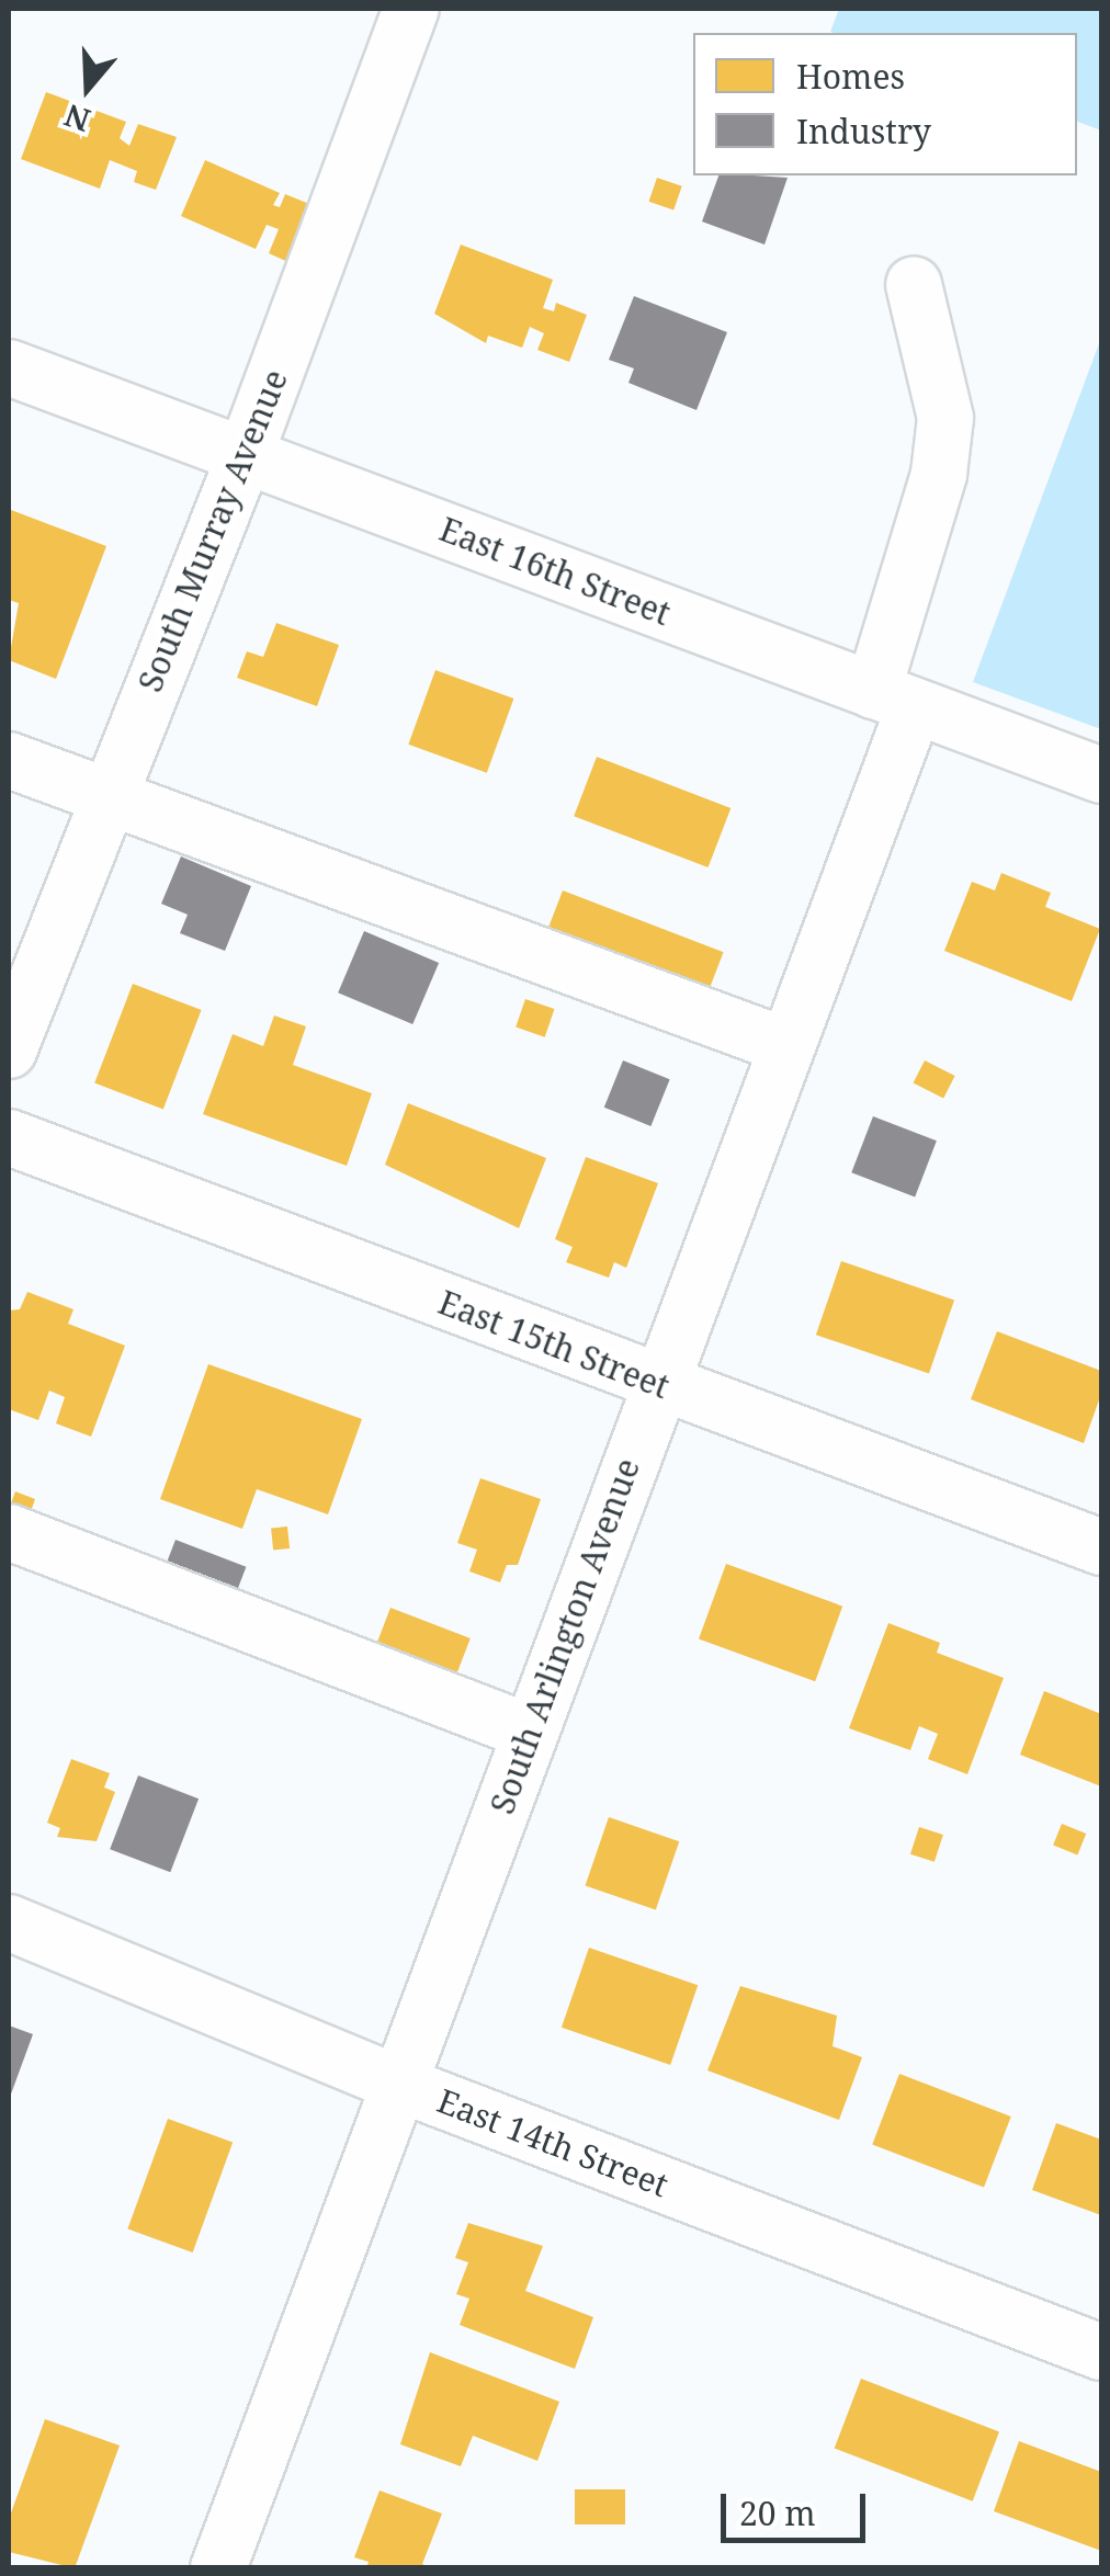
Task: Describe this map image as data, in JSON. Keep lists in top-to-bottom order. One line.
{"streets":{"street":["South Murray Avenue","East 16th Street","East 15th Street","South Arlington Avenue","East 14th Street"]},"crossings":[["South Murray Avenue","East 16th Street"],["East 16th Street","South Arlington Avenue"],["East 15th Street","South Arlington Avenue"],["South Arlington Avenue","East 14th Street"]],"legend":["Homes","Industry"],"scale_bar":"20 m","north":"bottom"}
